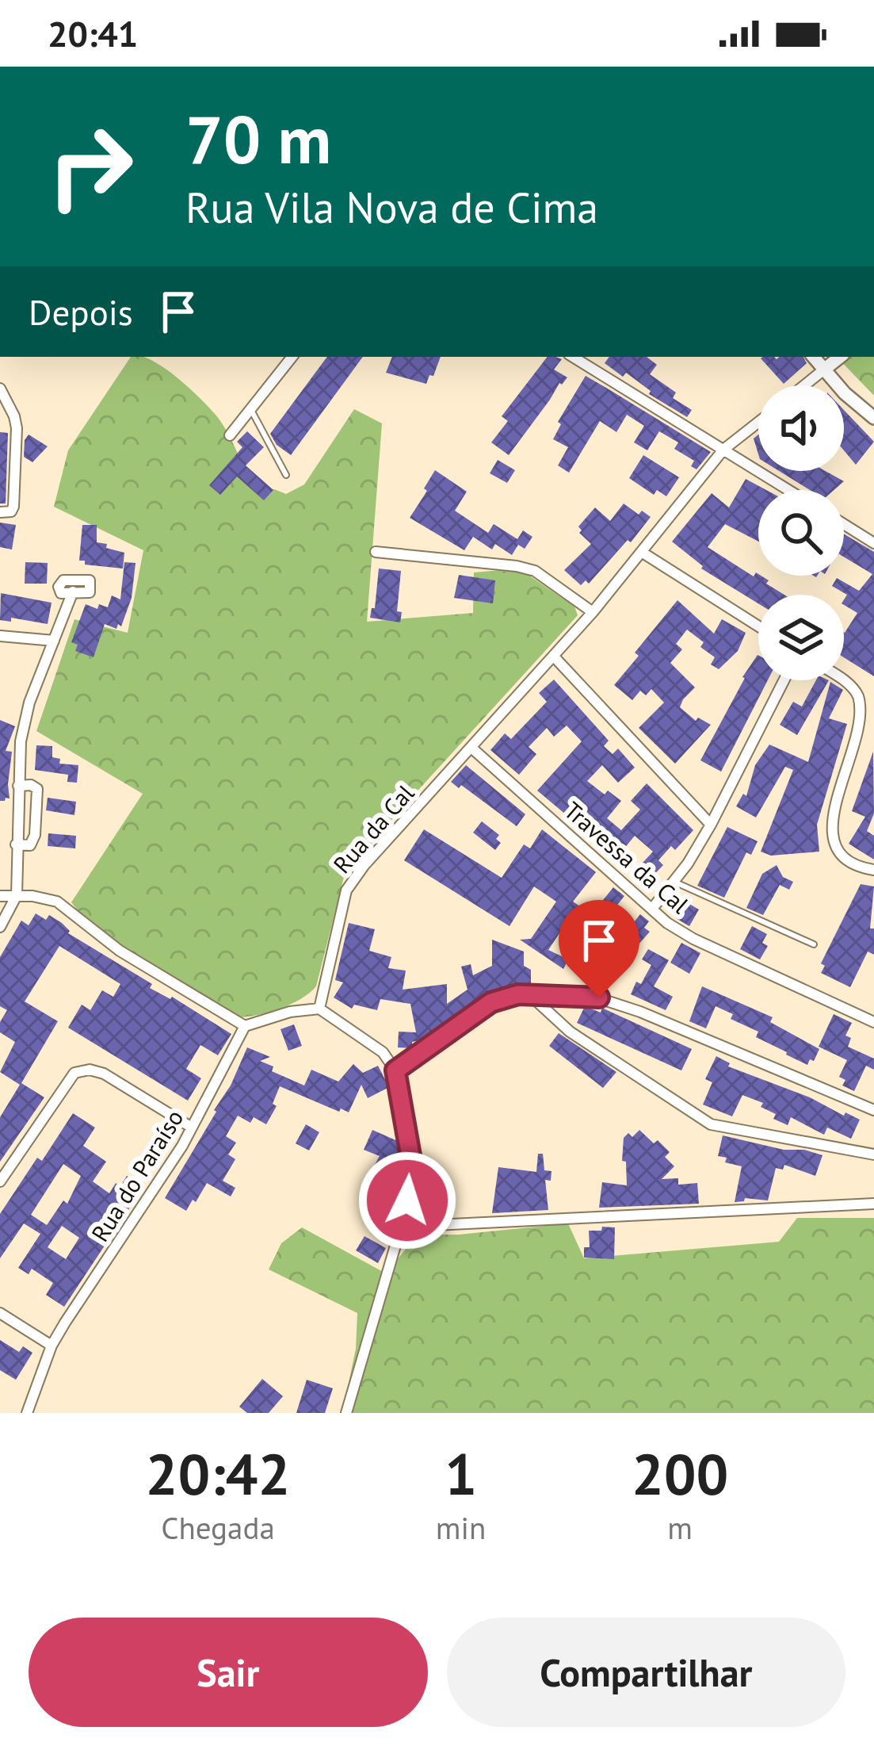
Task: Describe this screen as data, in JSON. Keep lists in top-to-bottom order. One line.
{"streets":{"street":["Rua da Cal","Travessa da Cal","Rua do Paraíso"]},"crossings":[["Rua da Cal","Travessa da Cal"]],"page":{"status":"20:41","turn":["70 m","Rua Vila Nova de Cima"],"then":"Depois","eta":["20:42","Chegada","1","min","200","m"],"buttons":["Sair","Compartilhar"]}}
